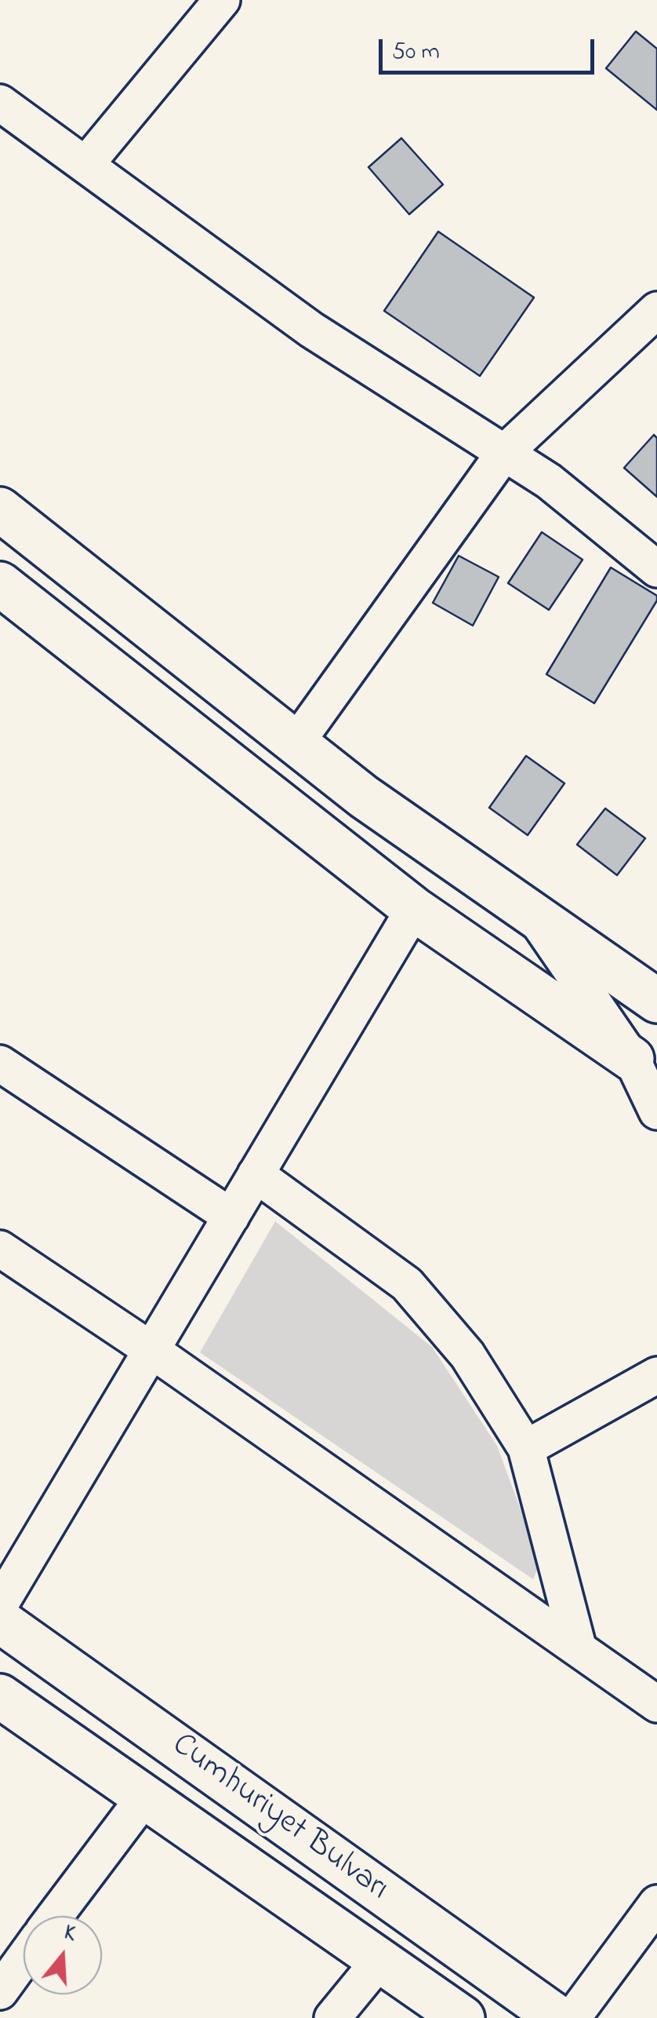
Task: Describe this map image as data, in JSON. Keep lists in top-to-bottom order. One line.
{"streets":{"main road":["Cumhuriyet Bulvarı"]},"scale_bar":"50 m","north":"top"}
